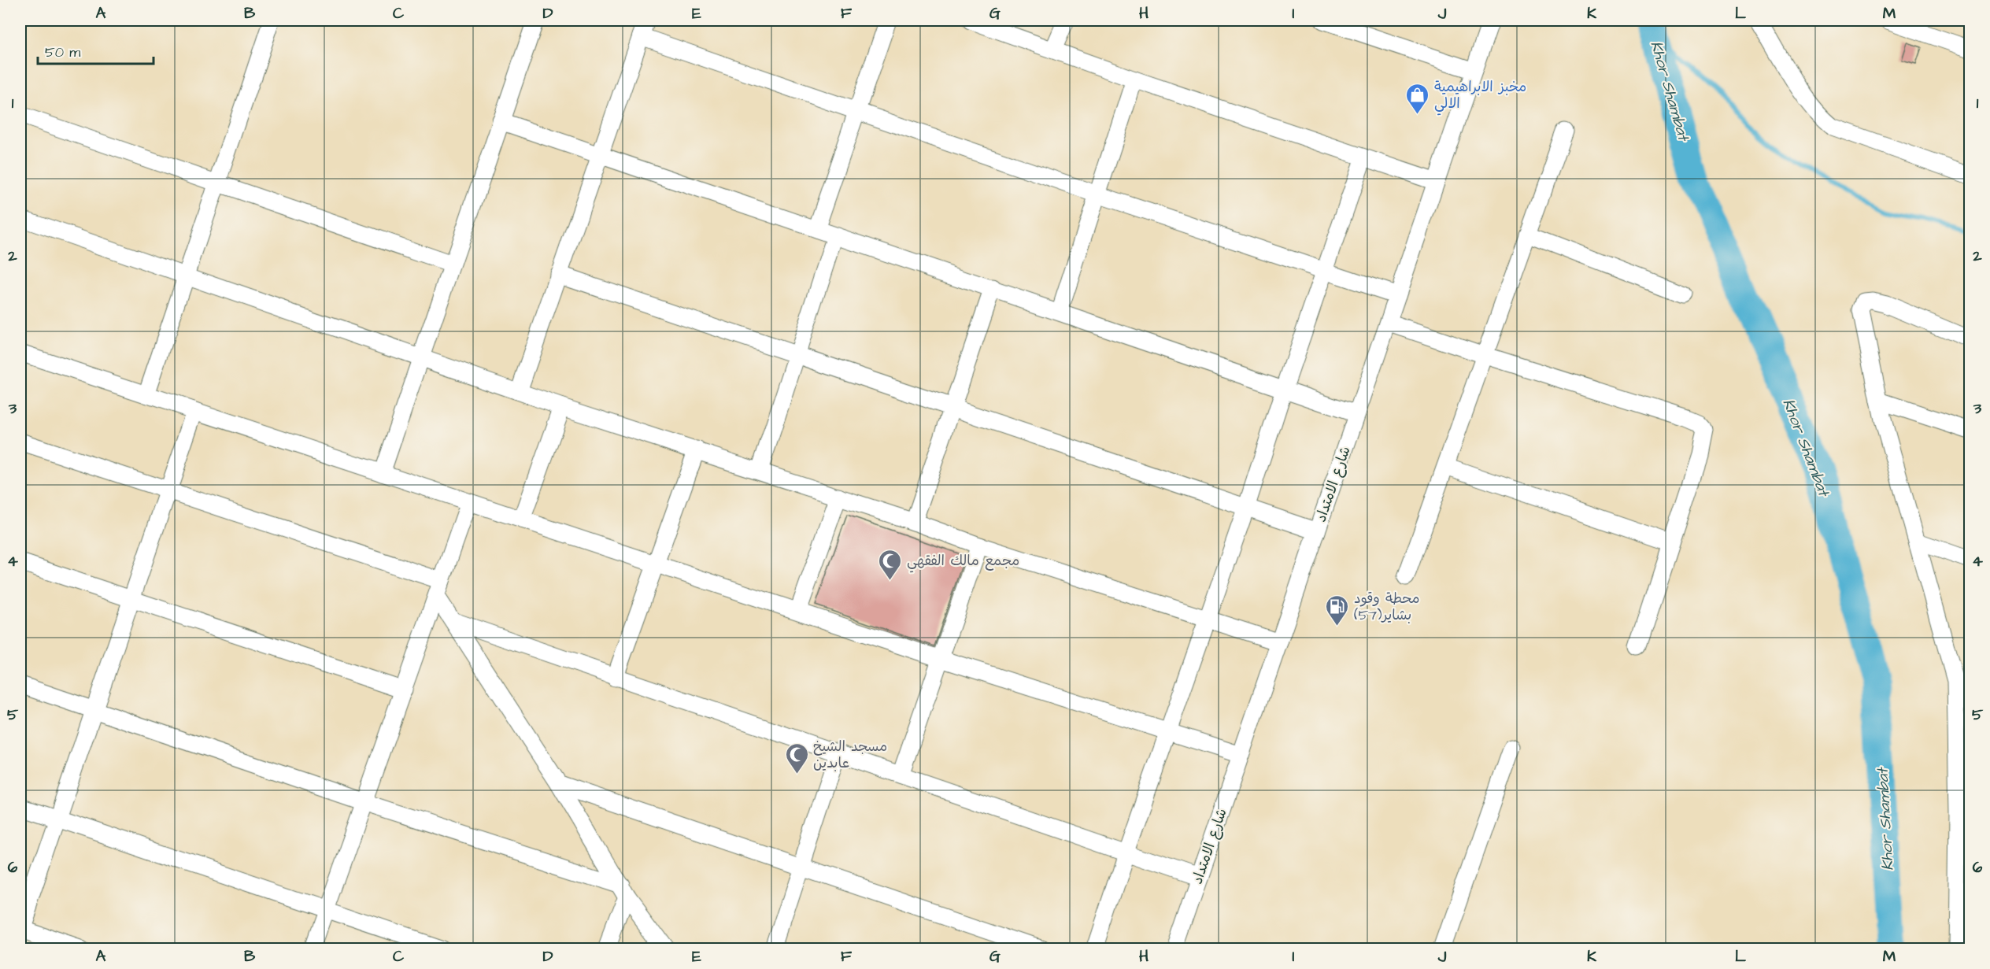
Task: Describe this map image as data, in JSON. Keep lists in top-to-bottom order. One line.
{"streets":{"street":["شارع الامتداد"]},"water":["Khor Shambat"],"places":{"shop":["مخبز الابراهيمية الالي"],"mosque":["مجمع مالك الفقهي","مسجد الشيخ عابدين"],"fuel station":["محطة وقود بشاير(57)"]},"scale_bar":"50 m","grid":{"columns":["A","B","C","D","E","F","G","H","I","J","K","L","M"],"rows":["1","2","3","4","5","6"]}}
